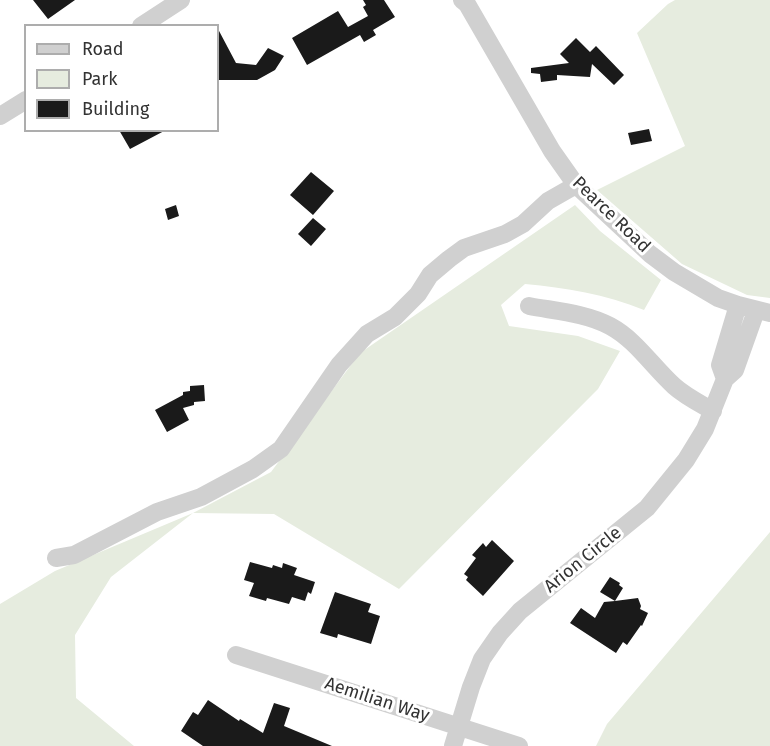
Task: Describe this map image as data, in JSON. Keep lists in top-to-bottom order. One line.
{"streets":{"street":["Pearce Road","Arion Circle","Aemilian Way"]},"crossings":[["Pearce Road","Arion Circle"],["Arion Circle","Aemilian Way"]],"legend":["Road","Park","Building"]}
